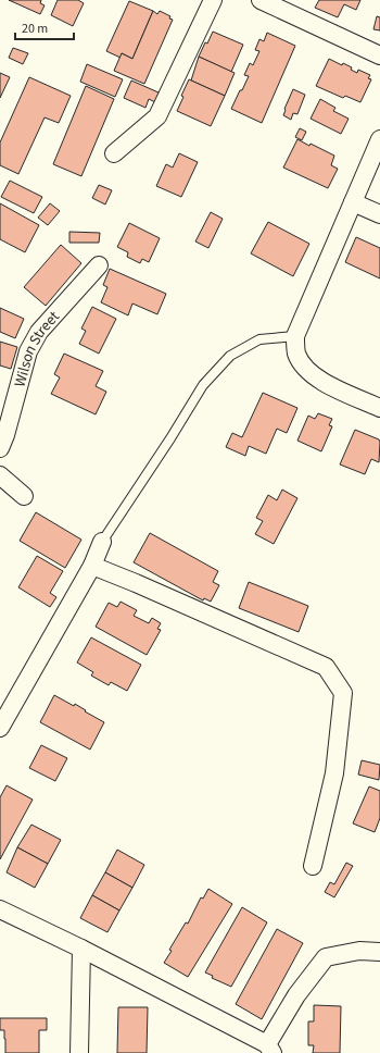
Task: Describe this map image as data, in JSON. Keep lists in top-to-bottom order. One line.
{"streets":{"street":["Wilson Street"]},"scale_bar":"20 m"}
